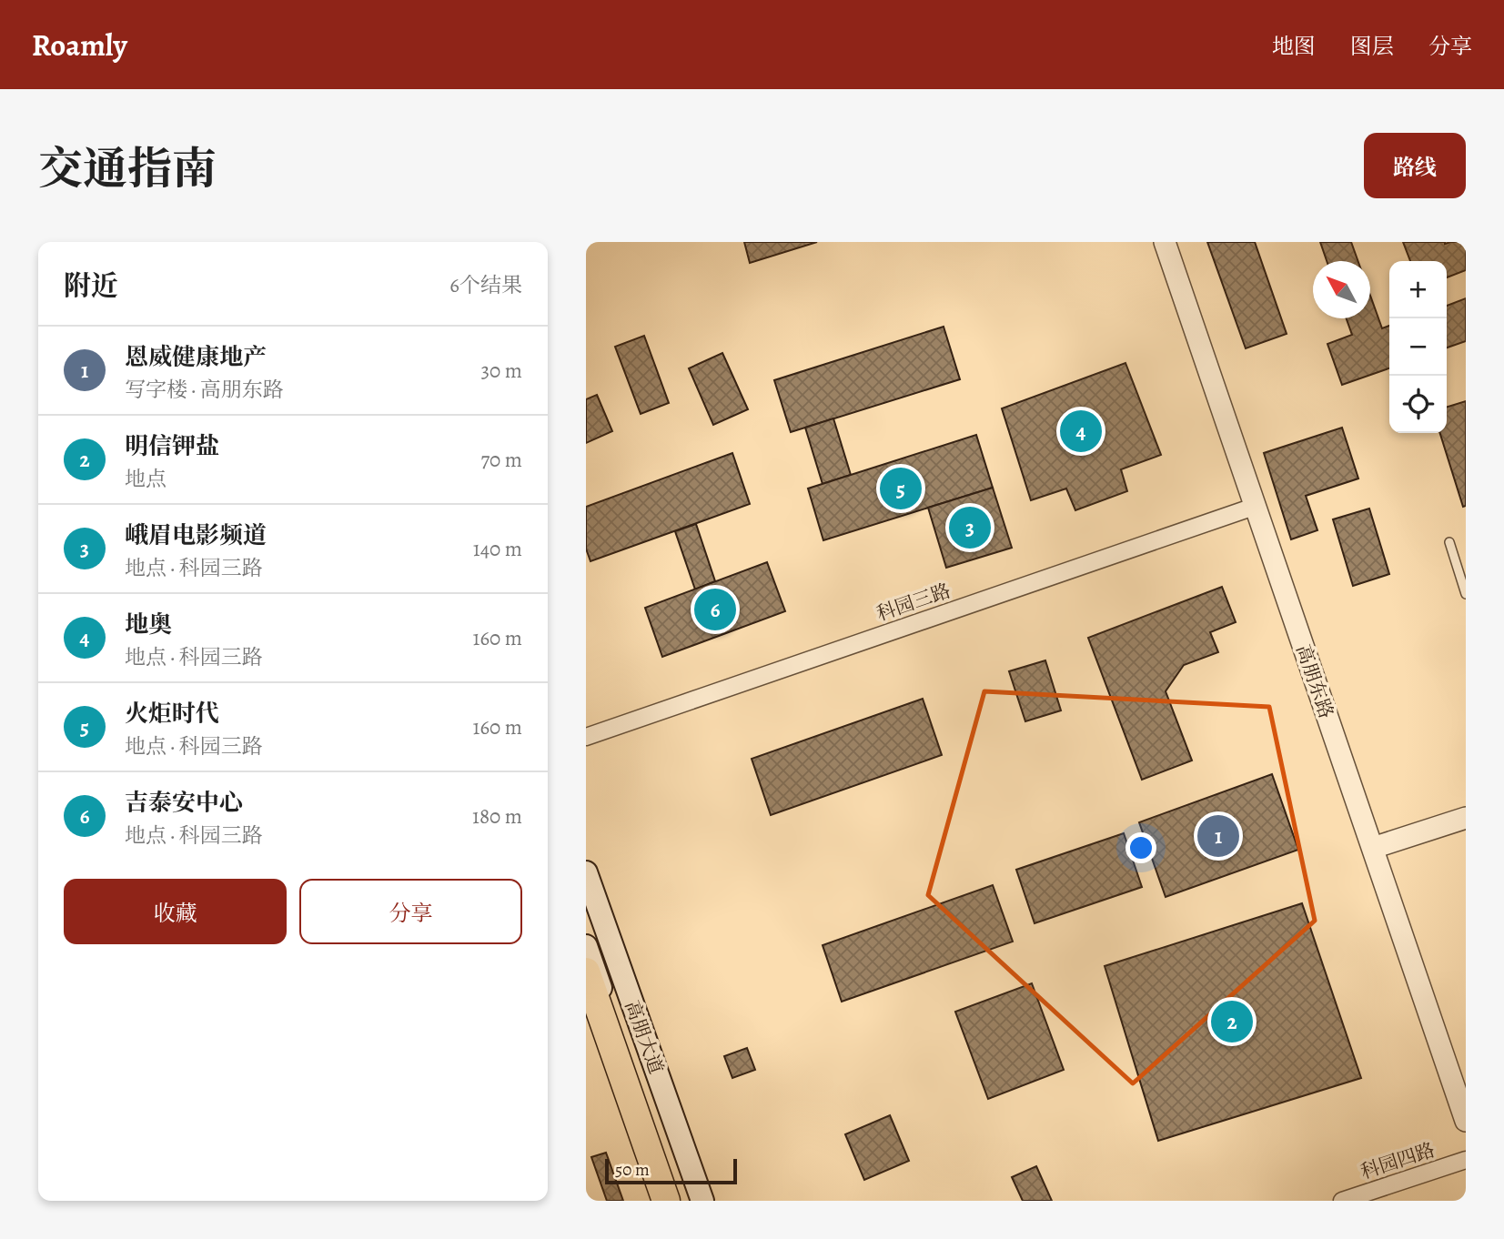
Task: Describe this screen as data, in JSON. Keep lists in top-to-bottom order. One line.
{"streets":{"main road":["高朋大道"],"street":["科园三路","高朋东路","科园四路"]},"crossings":[["科园三路","高朋东路"]],"scale_bar":"50 m","north":"top left","page":{"header":"Roamly","nav":["地图","图层","分享"],"title":"交通指南","buttons":["路线",["收藏","分享"]],"heading":["附近","6个结果"],"map_buttons":["+","−"],"list":[{"mark":"1","name":"恩威健康地产","note":"写字楼 · 高朋东路","value":"30 m"},{"mark":"2","name":"明信钾盐","note":"地点","value":"70 m"},{"mark":"3","name":"峨眉电影频道","note":"地点 · 科园三路","value":"140 m"},{"mark":"4","name":"地奥","note":"地点 · 科园三路","value":"160 m"},{"mark":"5","name":"火炬时代","note":"地点 · 科园三路","value":"160 m"},{"mark":"6","name":"吉泰安中心","note":"地点 · 科园三路","value":"180 m"}],"pins":["4","5","3","6","1","2"],"scale":"50 m"}}
